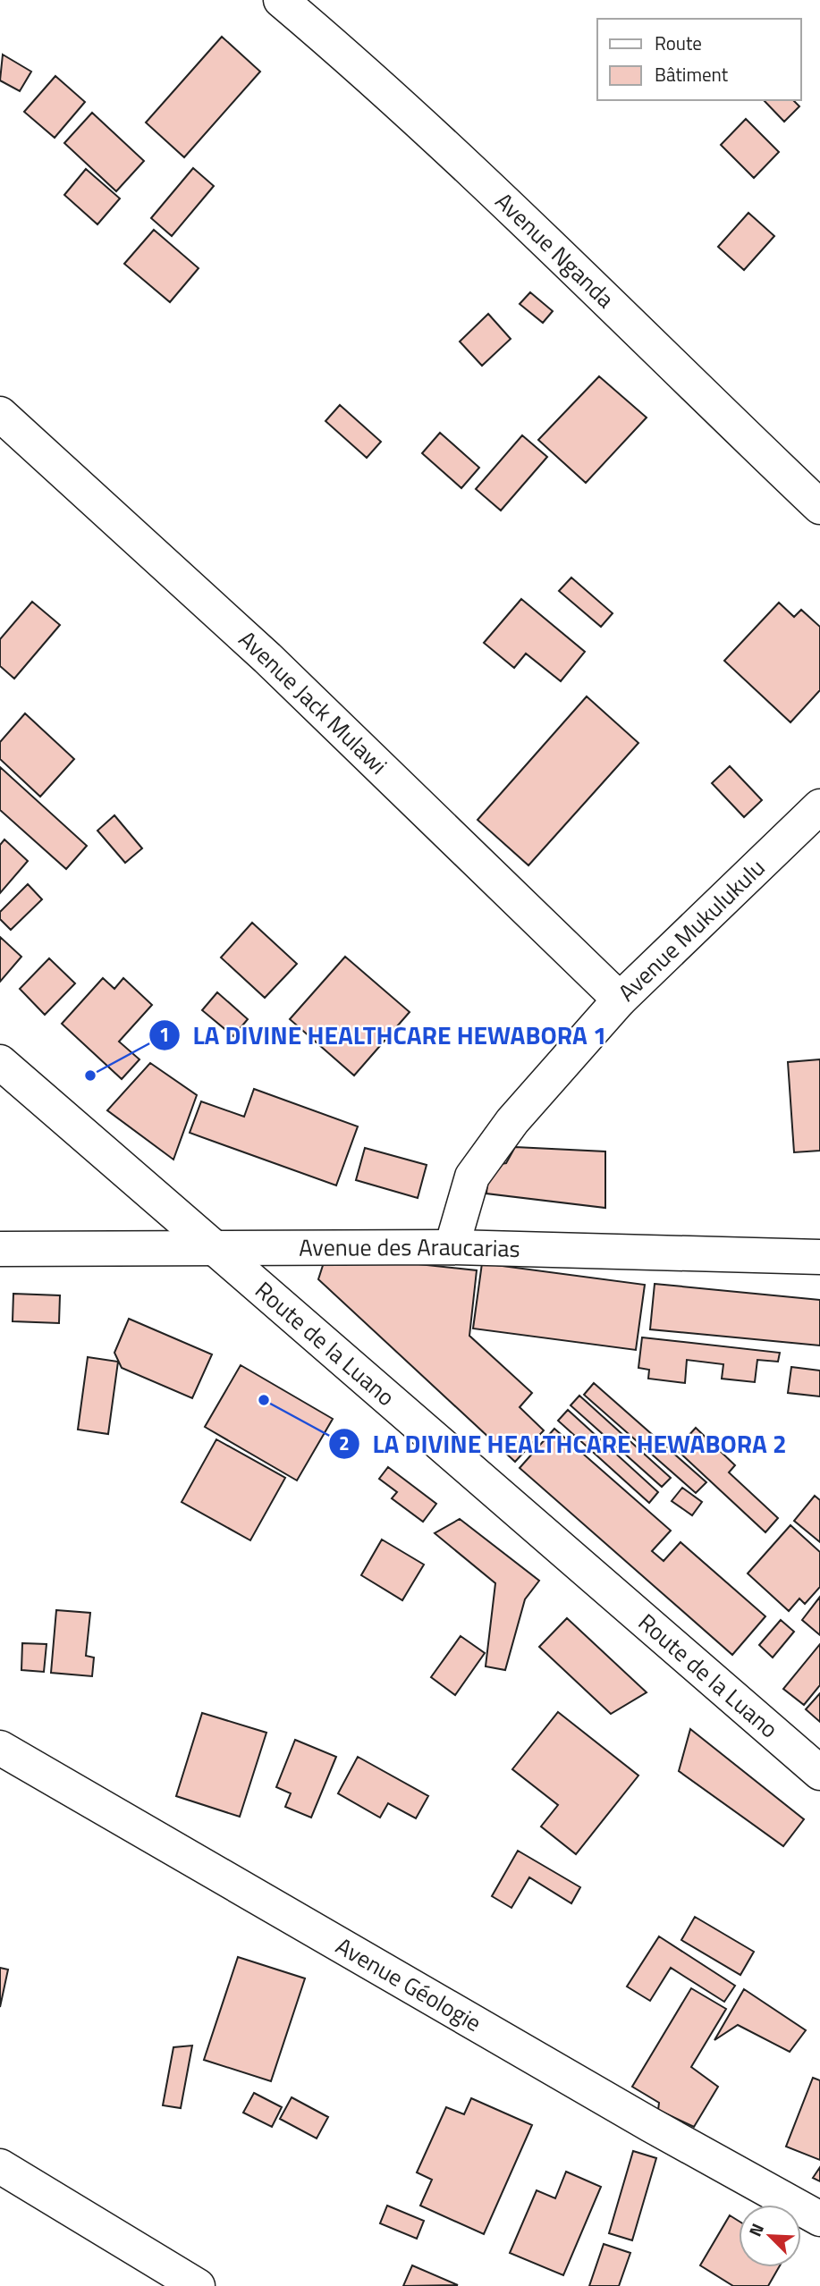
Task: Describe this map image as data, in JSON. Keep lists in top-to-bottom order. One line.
{"streets":{"street":["Avenue Nganda","Avenue Jack Mulawi","Avenue Mukulukulu","Avenue des Araucarias","Route de la Luano","Avenue Géologie"]},"crossings":[["Avenue Jack Mulawi","Avenue Mukulukulu"],["Avenue Mukulukulu","Avenue des Araucarias"],["Avenue des Araucarias","Route de la Luano"]],"places":["LA DIVINE HEALTHCARE HEWABORA 1","LA DIVINE HEALTHCARE HEWABORA 2"],"legend":["Route","Bâtiment"],"north":"top left"}
